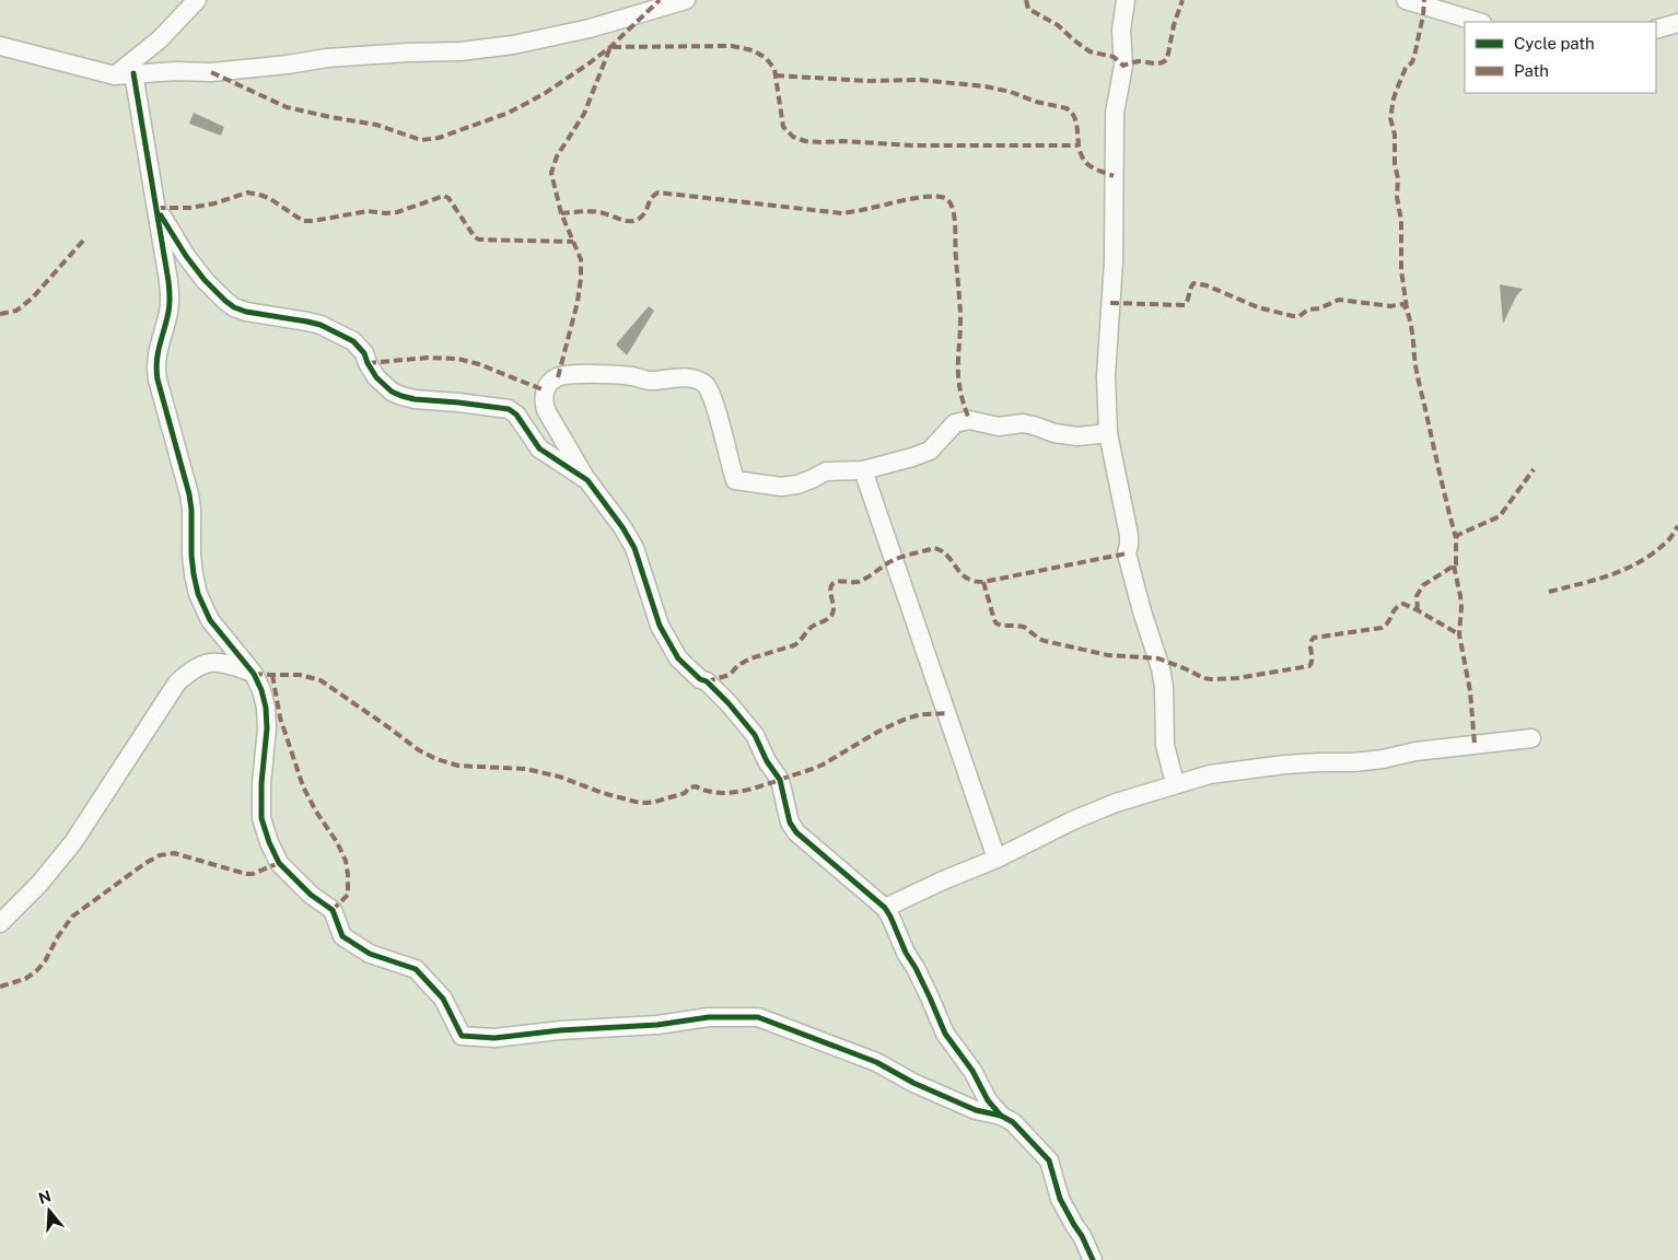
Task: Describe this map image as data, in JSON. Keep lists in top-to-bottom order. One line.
{"legend":["Cycle path","Path"],"north":"top"}
